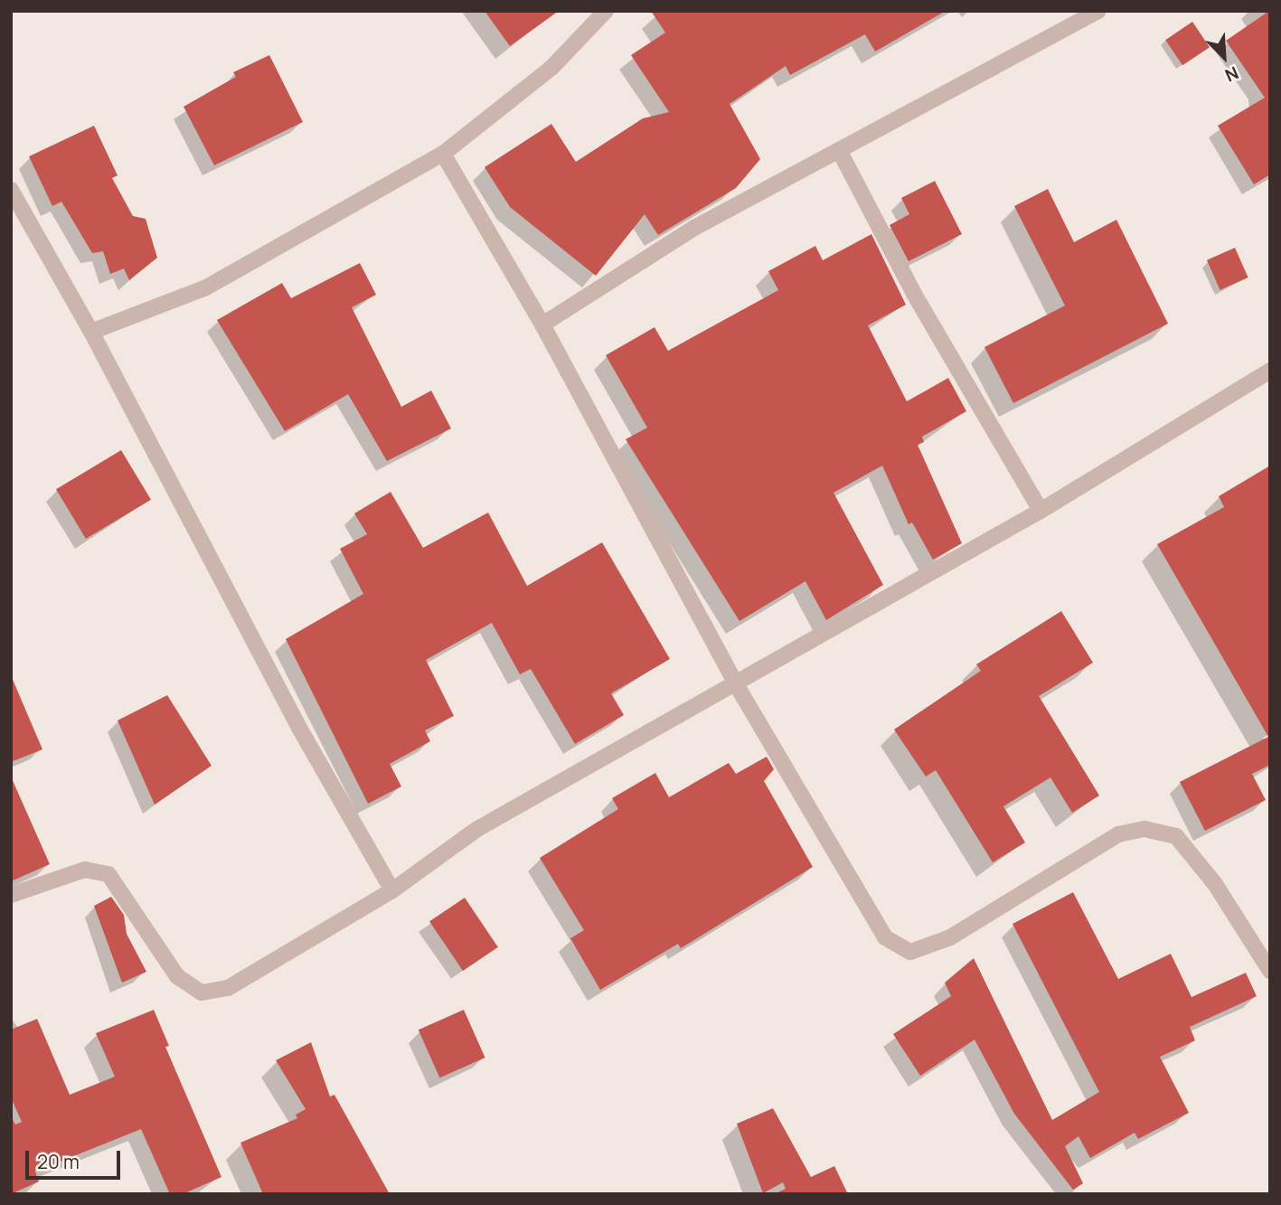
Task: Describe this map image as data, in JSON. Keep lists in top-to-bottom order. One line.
{"scale_bar":"20 m","north":"bottom right"}
